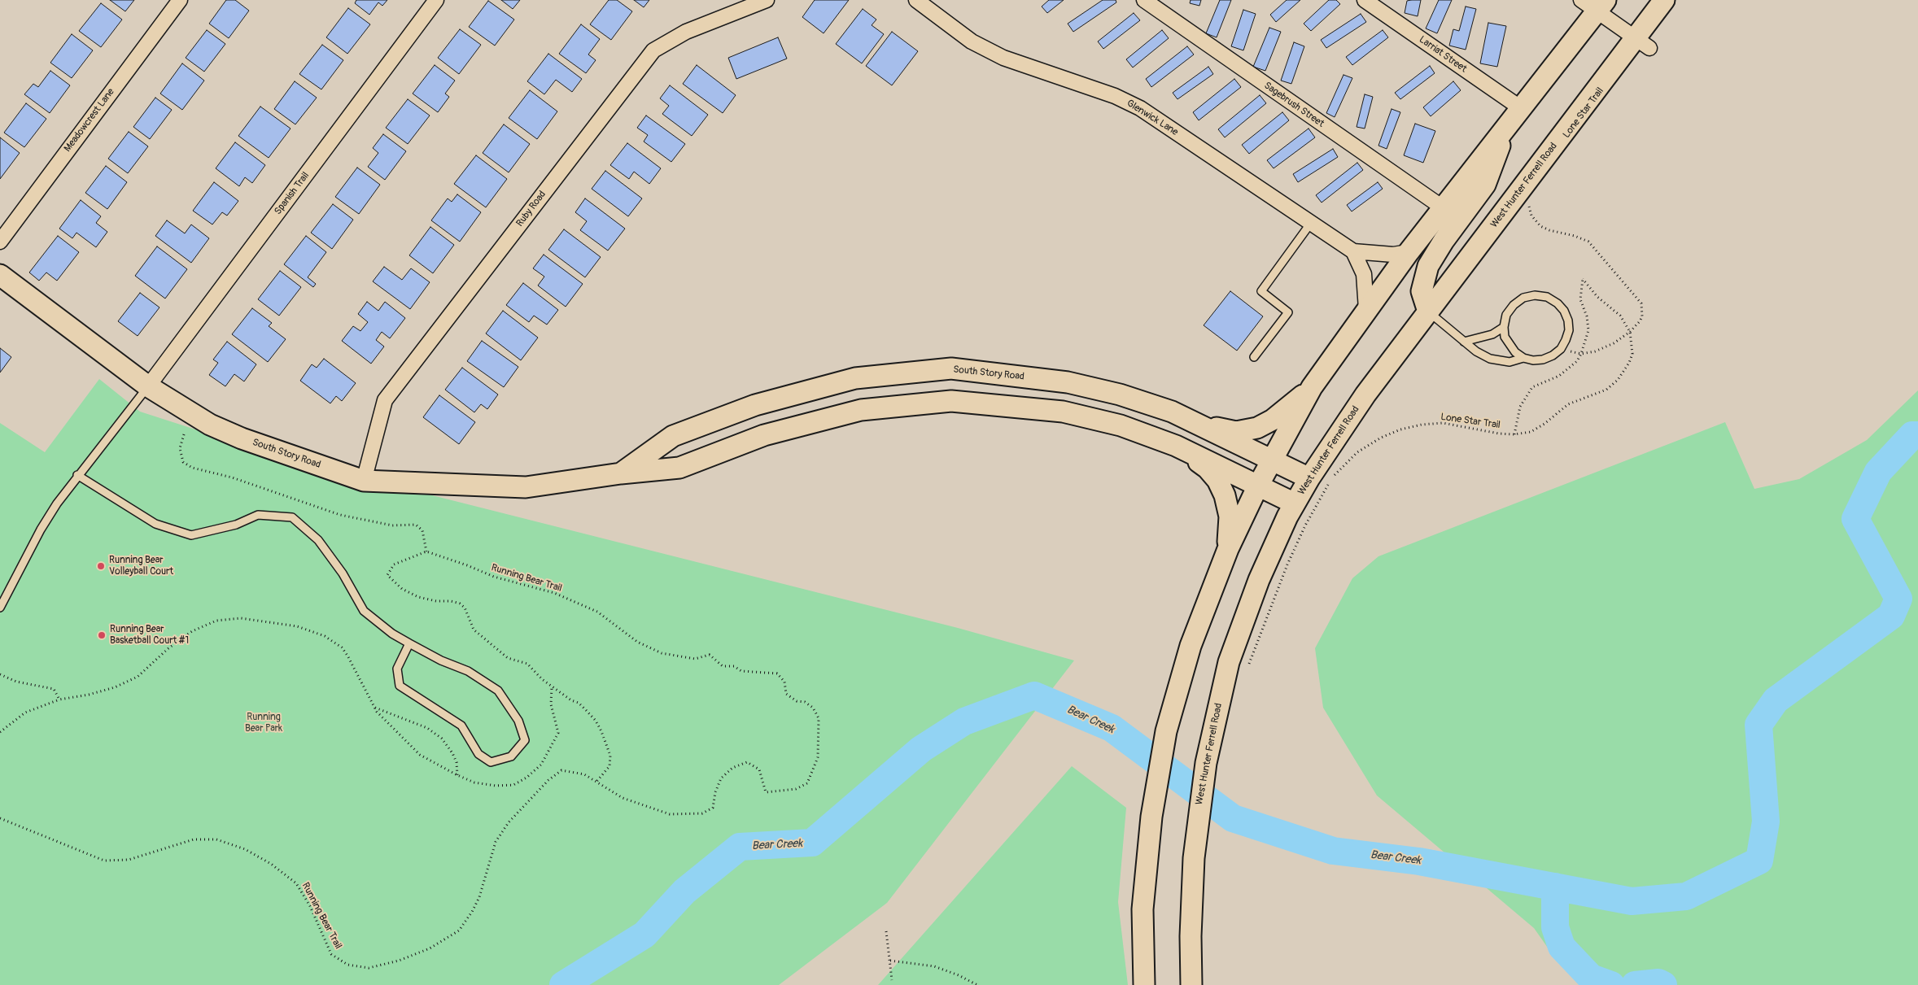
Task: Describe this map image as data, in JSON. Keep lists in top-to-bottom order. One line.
{"streets":{"main road":["West Hunter Ferrell Road","South Story Road"],"street":["Larriat Street","Sagebrush Street","Glenwick Lane","Meadowcrest Lane","Spanish Trail","Ruby Road"],"path":["Lone Star Trail","Running Bear Trail"]},"crossings":[["Lone Star Trail","West Hunter Ferrell Road"],["West Hunter Ferrell Road","South Story Road"],["Spanish Trail","South Story Road"],["Ruby Road","South Story Road"]],"water":["Bear Creek"],"parks":["Running Bear Park"],"places":["Running Bear Volleyball Court","Running Bear Basketball Court #1"]}
